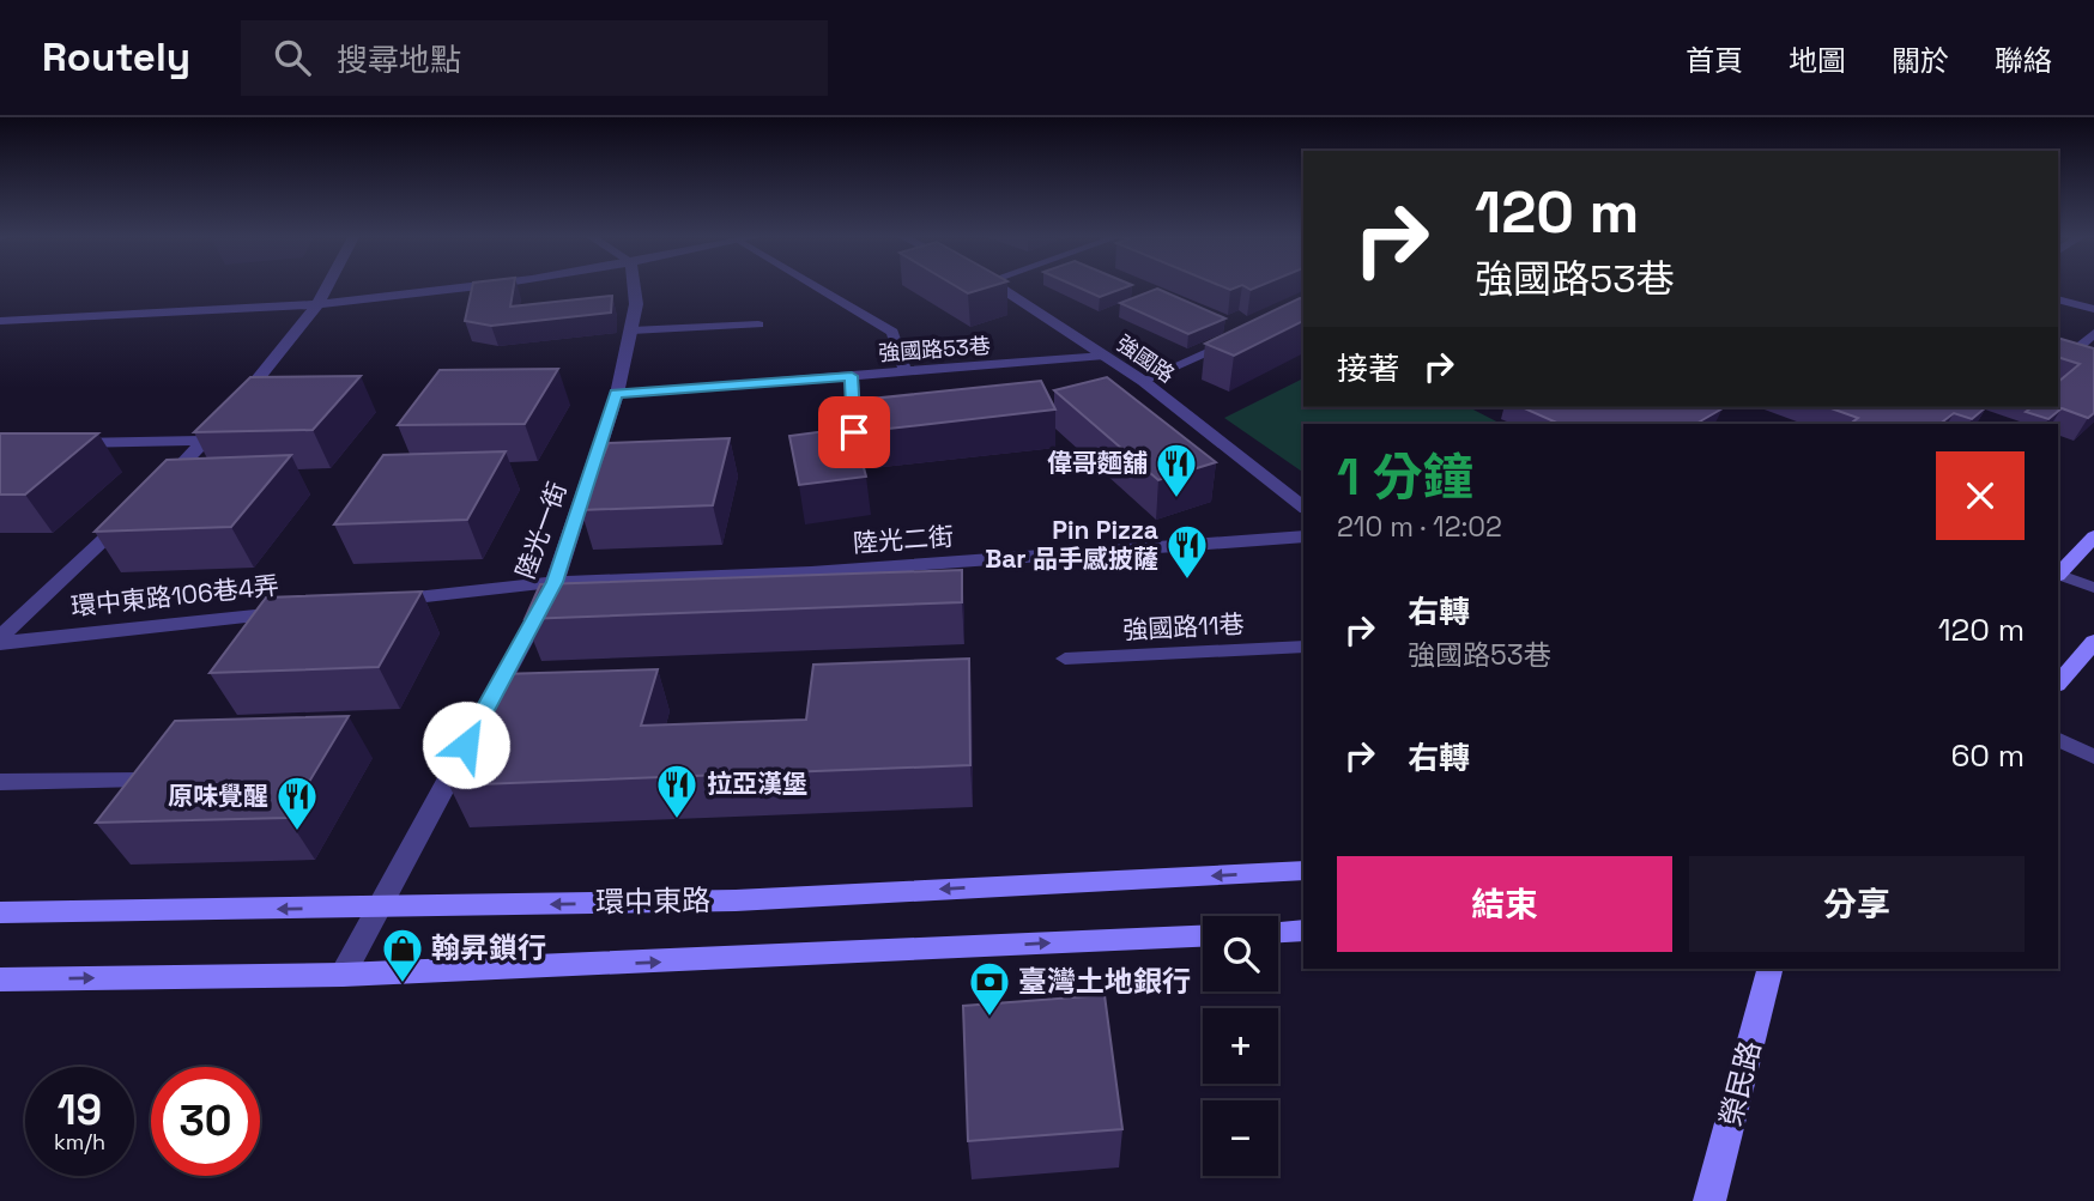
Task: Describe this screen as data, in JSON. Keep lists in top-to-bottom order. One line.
{"streets":{"street":["強國路","陸光一街","陸光二街","環中東路106巷4弄","環中東路","榮民路"],"lane":["強國路53巷","強國路11巷"]},"crossings":[["強國路53巷","強國路"],["強國路53巷","陸光一街"],["陸光一街","陸光二街"],["陸光一街","環中東路"]],"places":{"restaurant":["偉哥麵舖","Pin Pizza Bar 品手感披薩","拉亞漢堡","原味覺醒"],"shop":["翰昇鎖行"],"bank":["臺灣土地銀行"]},"page":{"header":"Routely","search":"搜尋地點","nav":["首頁","地圖","關於","聯絡"],"turn":["120 m","強國路53巷"],"then":"接著","heading":["1 分鐘","210 m · 12:02"],"list":[{"name":"右轉","note":"強國路53巷","value":"120 m"},{"name":"右轉","value":"60 m"}],"buttons":["結束","分享"],"map_buttons":["+","−"],"speed":"19 km/h","limit":"30"}}
